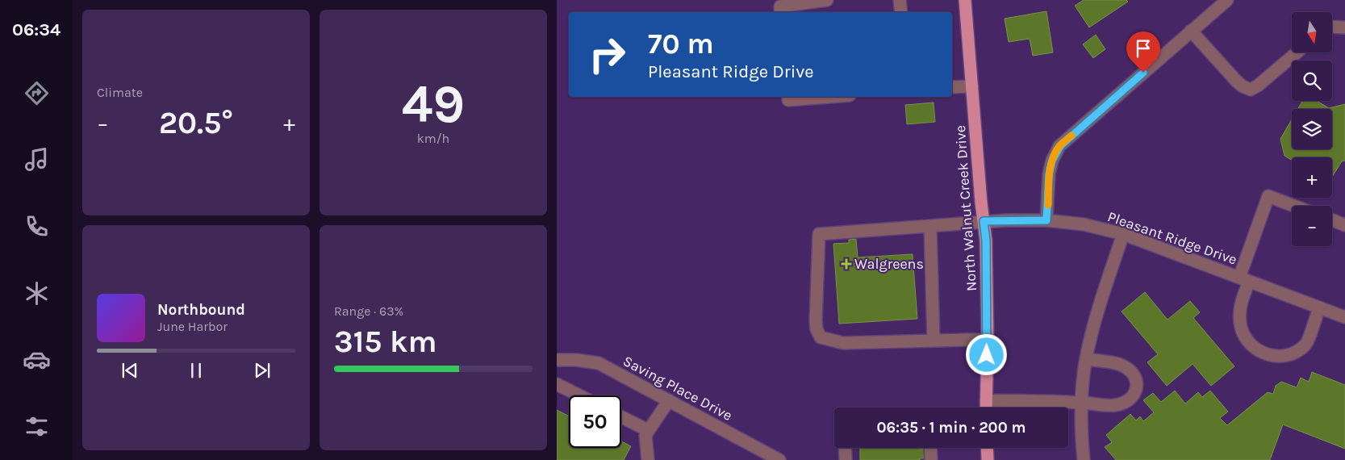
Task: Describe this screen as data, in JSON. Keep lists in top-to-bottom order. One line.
{"streets":{"main road":["North Walnut Creek Drive"],"street":["Pleasant Ridge Drive","Saving Place Drive"]},"crossings":[["North Walnut Creek Drive","Pleasant Ridge Drive"]],"places":{"health":["Walgreens"]},"north":"bottom","page":{"tabs":"06:34","tile":["Climate",["49","km/h"],["Range · 63%","315 km"]],"map_buttons":["+","−"],"turn":["70 m","Pleasant Ridge Drive"],"heat":["−","20.5°","+"],"song":["Northbound","June Harbor"],"limit":"50","trip":"06:35 · 1 min · 200 m"}}
